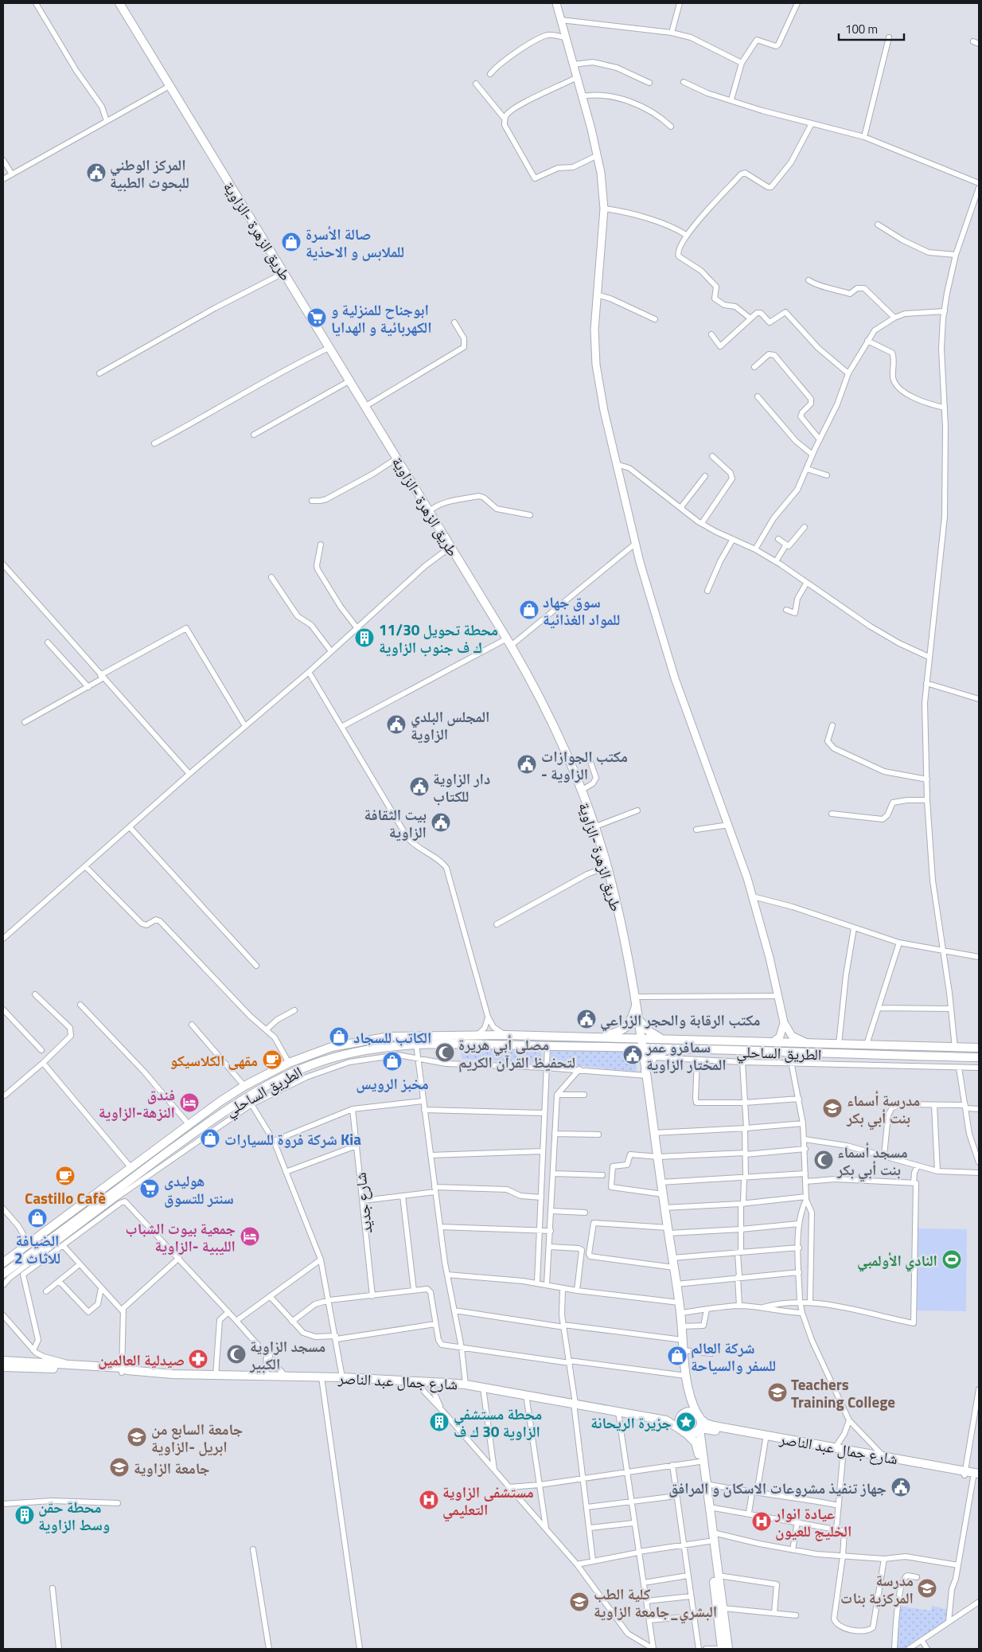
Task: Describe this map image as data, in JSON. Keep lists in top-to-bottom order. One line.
{"streets":{"main road":["طريق الزهرة -الزاوية","الطريق الساحلي","شارع جمال عبد الناصر"],"street":["شارع جديد"]},"crossings":[["طريق الزهرة -الزاوية","الطريق الساحلي"]],"places":{"public building":["المركز الوطني للبحوث الطبية","المجلس البلدي الزاوية","مكتب الجوازات - الزاوية","دار الزاوية للكتاب","بيت الثقافة الزاوية","مكتب الرقابة والحجر الزراعي","سمافرو عمر المختار الزاوية","جهاز تنفيذ مشروعات الاسكان و المرافق"],"shop":["صالة الأسرة للملابس و الاحذية","سوق جهاد للمواد الغذائية","الكاتب للسجاد","مخبز الرويس","شركة فروة للسيارات Kia","الضيافة 2 للاثاث","شركة العالم للسفر والسياحة"],"supermarket":["ابوجناح للمنزلية و الكهربائية و الهدايا","هوليدى سنتر للتسوق"],"building":["محطة تحويل 11/30 ك ف جنوب الزاوية","محطة مستشفي الزاوية 30 ك ف","محطة حقن وسط الزاوية"],"mosque":["مصلى أبي هريرة لتحفيظ القرآن الكريم","مسجد أسماء بنت أبي بكر","مسجد الزاوية الكبير"],"cafe":["مقهى الكلاسيكو","Castillo Cafè"],"hotel":["فندق النزهة-الزاوية","جمعية بيوت الشباب الليبية -الزاوية"],"school or university":["مدرسة أسماء بنت أبي بكر","Teachers Training College","جامعة السابع من ابريل -الزاوية","جامعة الزاوية","مدرسة المركزية بنات","كلية الطب البشري_جامعة الزاوية"],"sports":["النادي الأولمبي"],"pharmacy":["صيدلية العالمين"],"place":["جزيرة الريحانة"],"hospital":["مستشفى الزاوية التعليمي","عيادة انوار الخليج للعيون"]},"scale_bar":"100 m"}
